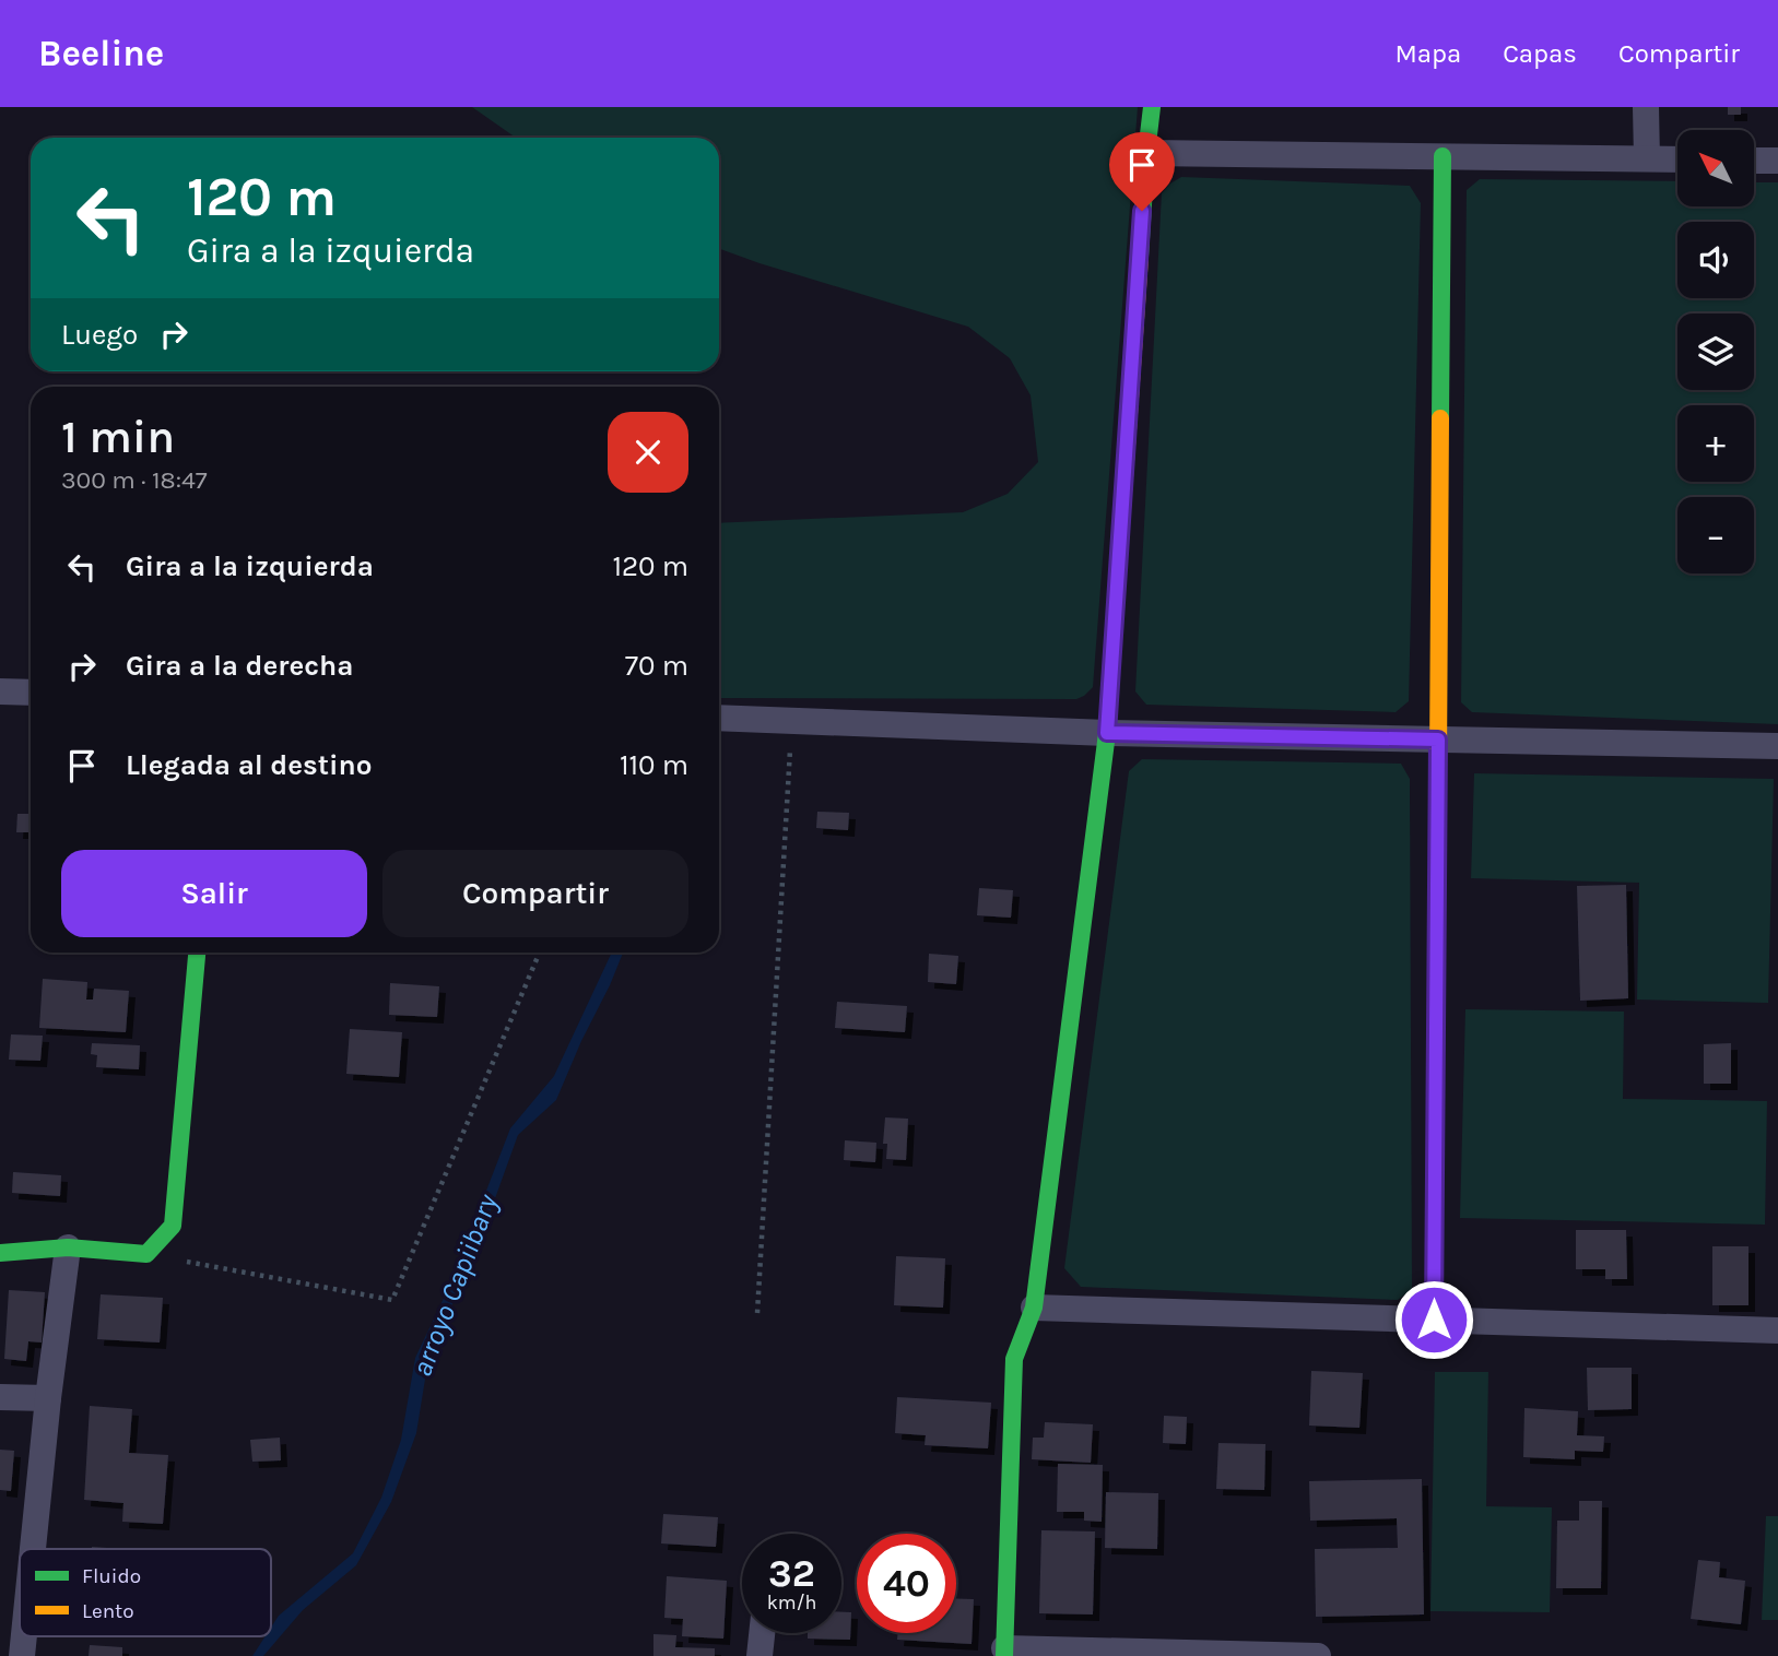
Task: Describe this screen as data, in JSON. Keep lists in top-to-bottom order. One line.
{"water":["arroyo Capiibary"],"legend":["Fluido","Lento"],"north":"top left","page":{"header":"Beeline","nav":["Mapa","Capas","Compartir"],"map_buttons":["+","−"],"turn":["120 m","Gira a la izquierda"],"then":"Luego","heading":["1 min","300 m · 18:47"],"list":[{"name":"Gira a la izquierda","value":"120 m"},{"name":"Gira a la derecha","value":"70 m"},{"name":"Llegada al destino","value":"110 m"}],"buttons":["Salir","Compartir"],"speed":"32 km/h","limit":"40"}}
